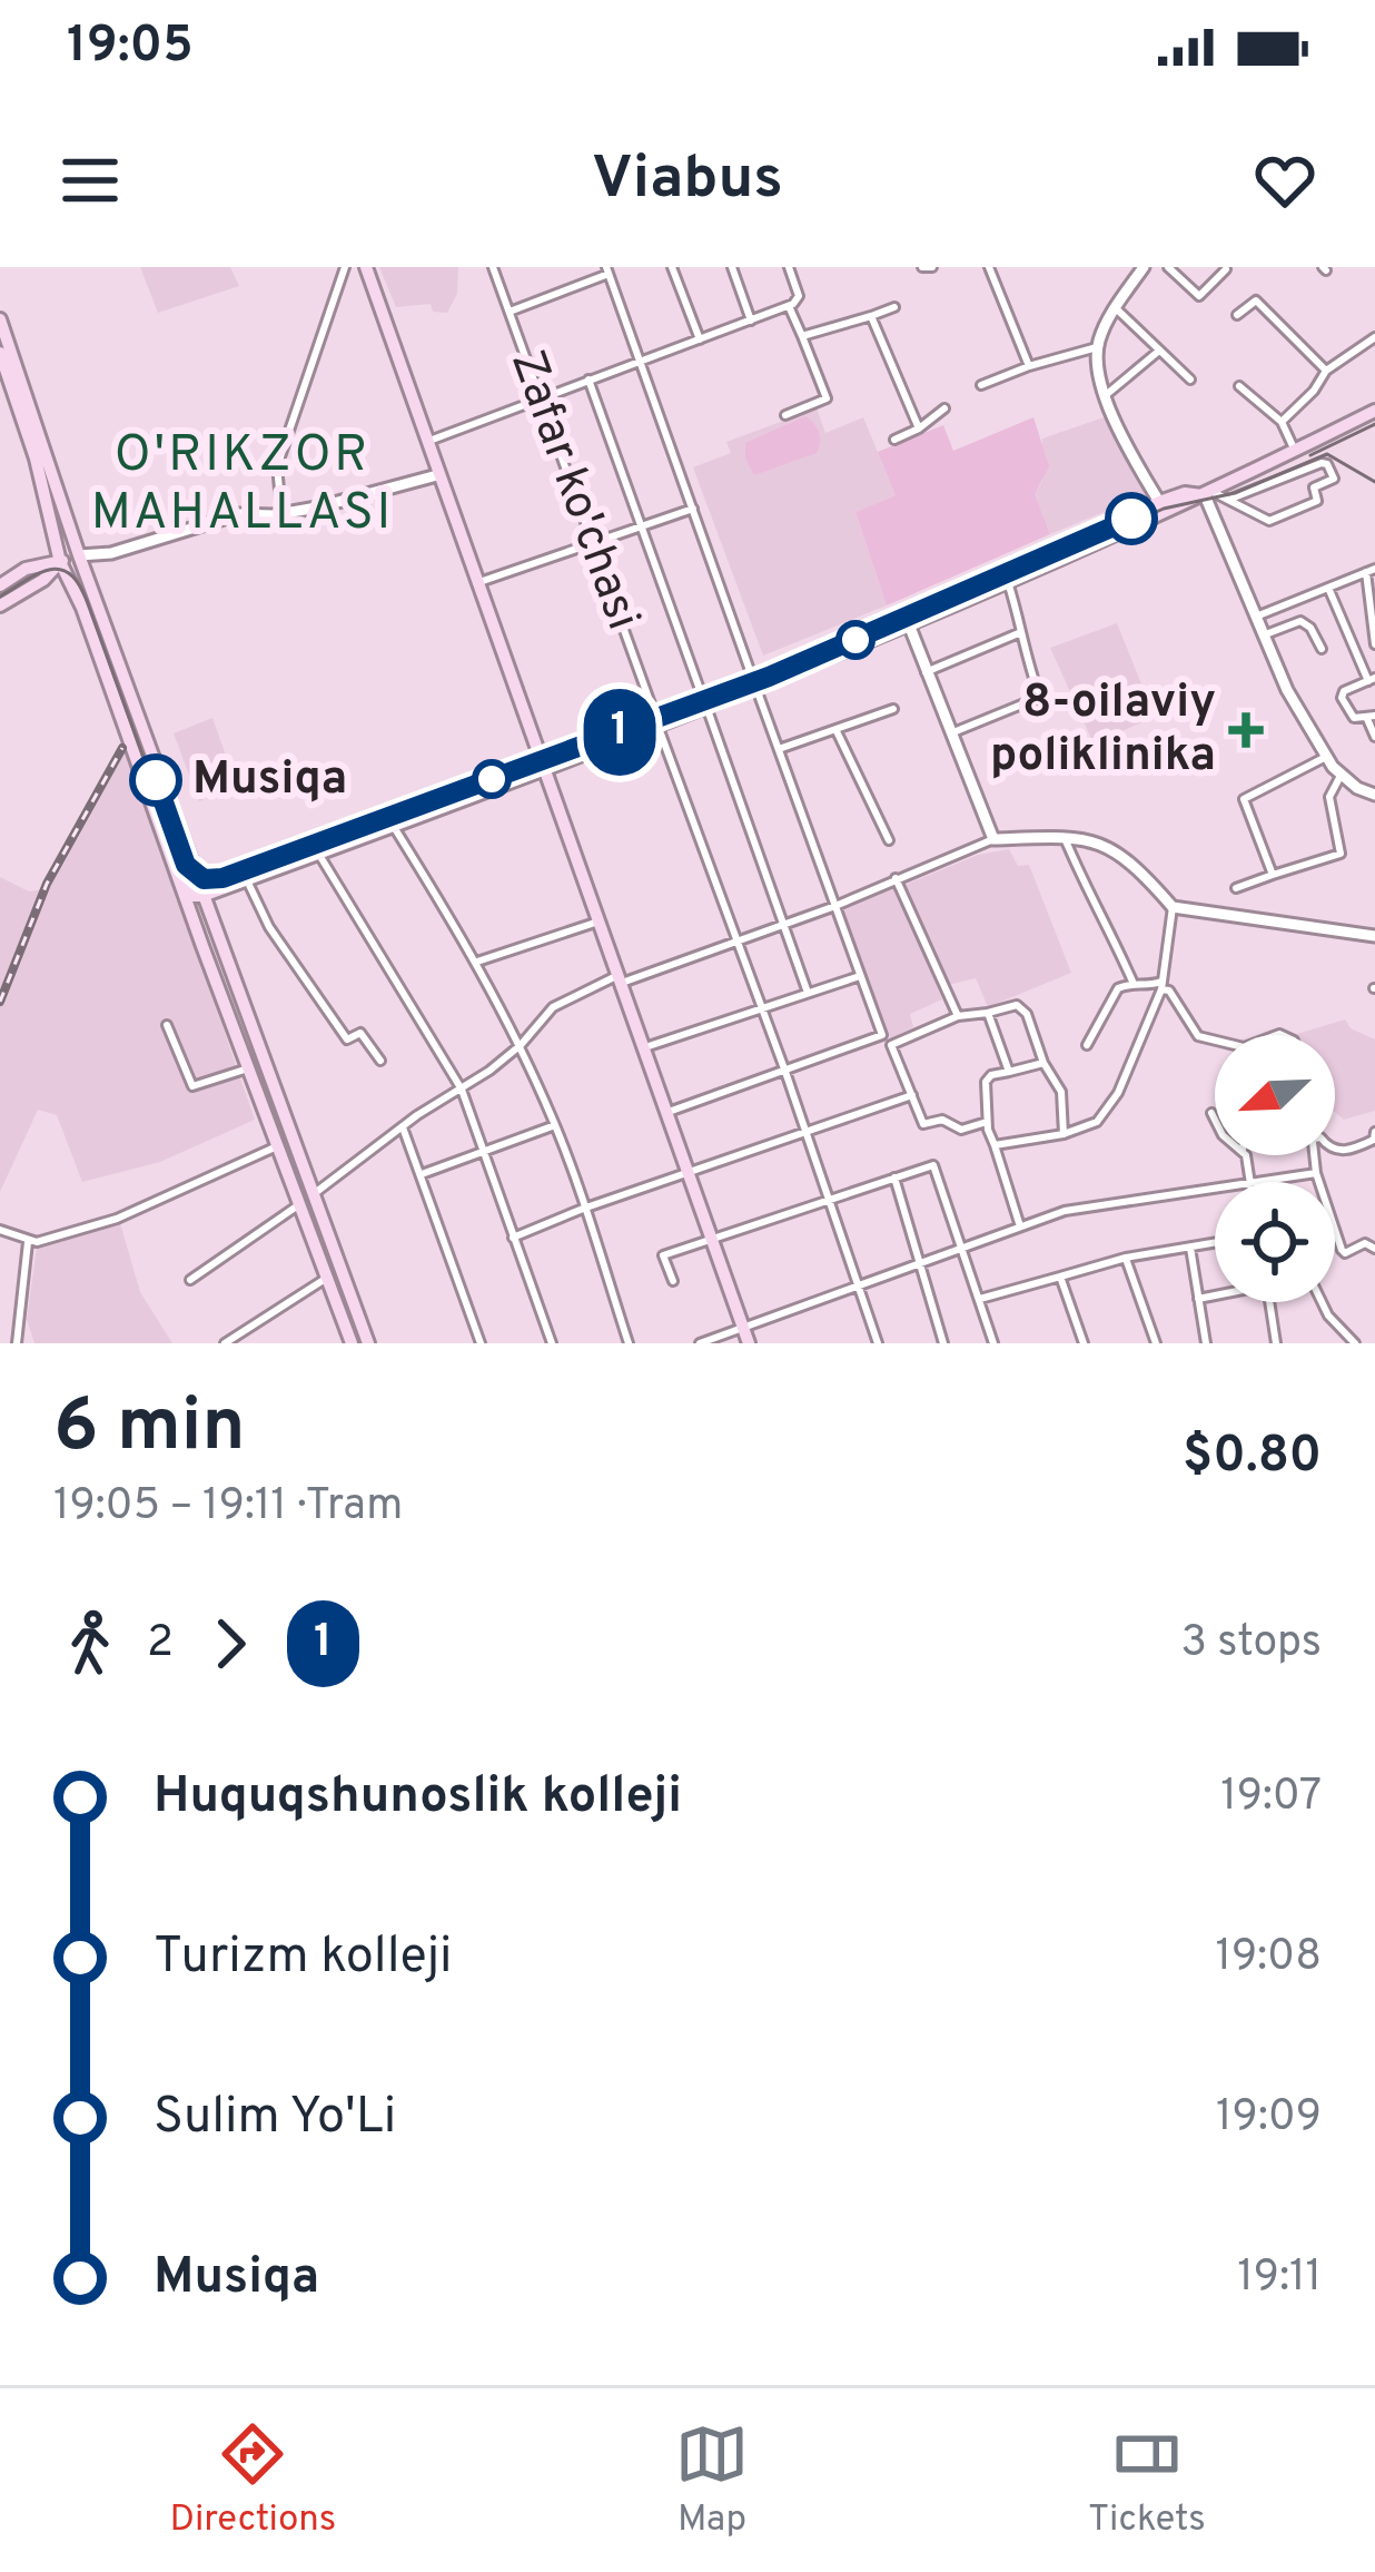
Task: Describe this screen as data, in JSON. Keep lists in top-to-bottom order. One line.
{"streets":{"street":["Zafar ko'chasi"]},"districts":["O'RIKZOR MAHALLASI"],"places":{"health":["8-oilaviy poliklinika"],"other":["Musiqa"]},"lines":["tram line 1"],"north":"bottom left","page":{"status":"19:05","header":"Viabus","on_map":"1","heading":["6 min","19:05 – 19:11 · Tram","$0.80"],"legs":["2","1","3 stops"],"list":[{"name":"Huquqshunoslik kolleji","value":"19:07"},{"name":"Turizm kolleji","value":"19:08"},{"name":"Sulim Yo'Li","value":"19:09"},{"name":"Musiqa","value":"19:11"}],"tabs":["Directions","Map","Tickets"]}}
